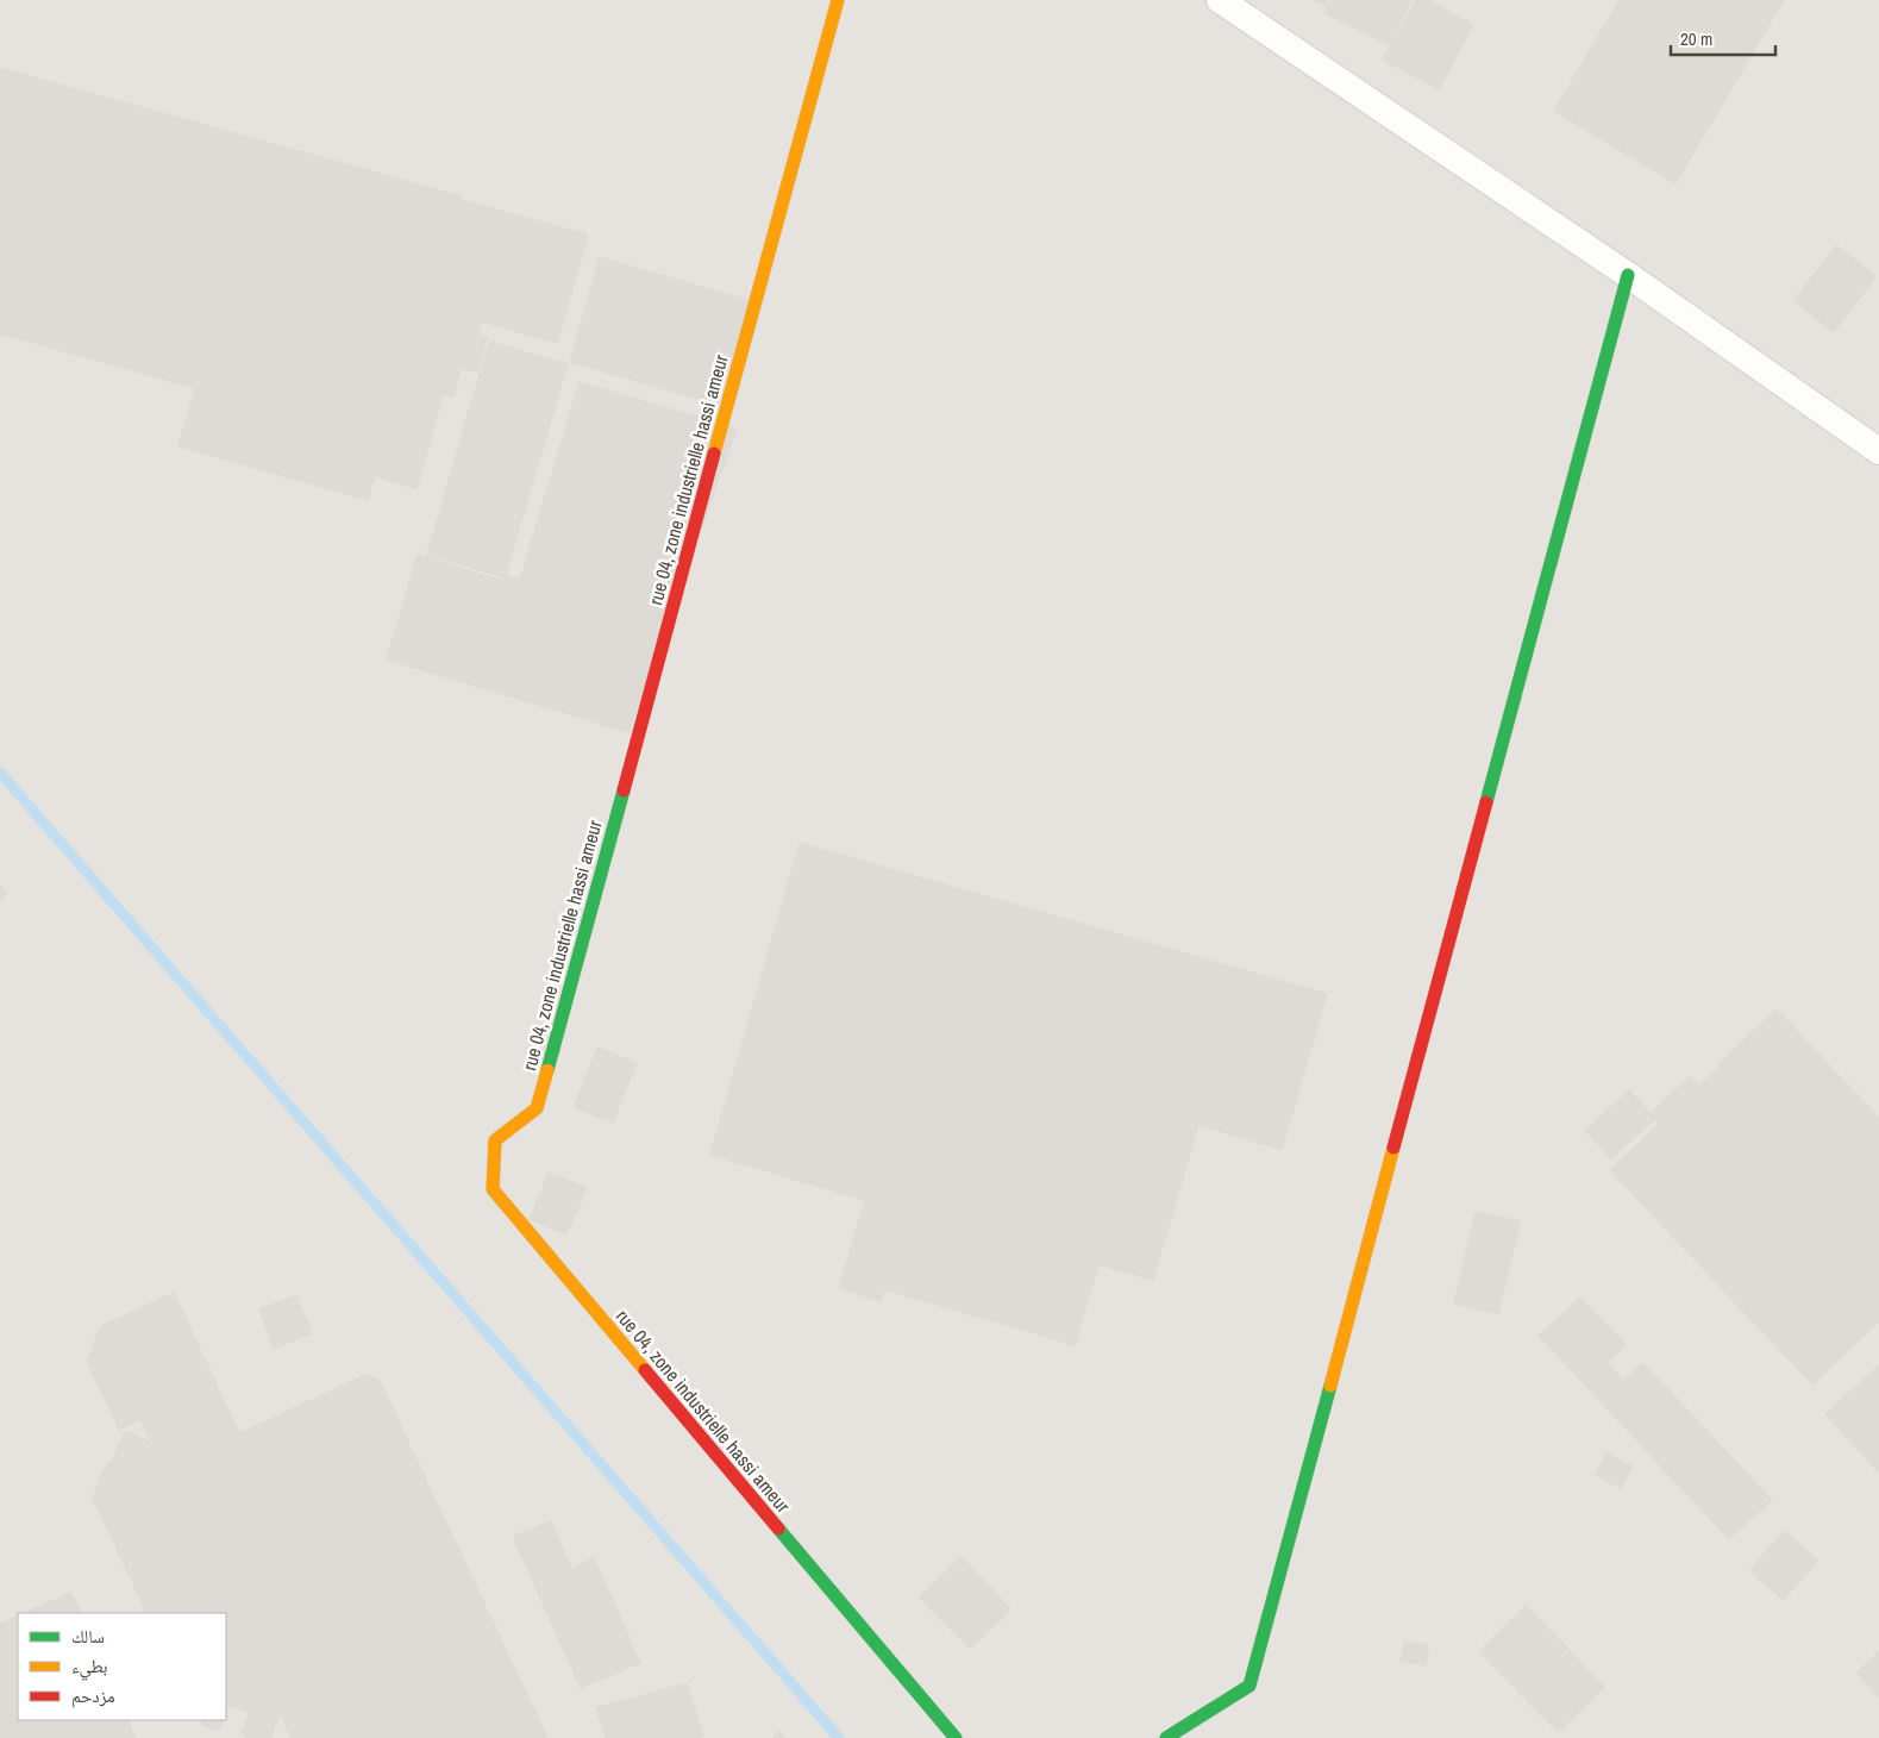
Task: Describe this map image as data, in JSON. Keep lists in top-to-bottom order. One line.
{"streets":{"street":["rue 04, zone industrielle hassi ameur"]},"legend":["سالك","بطيء","مزدحم"],"scale_bar":"20 m"}
